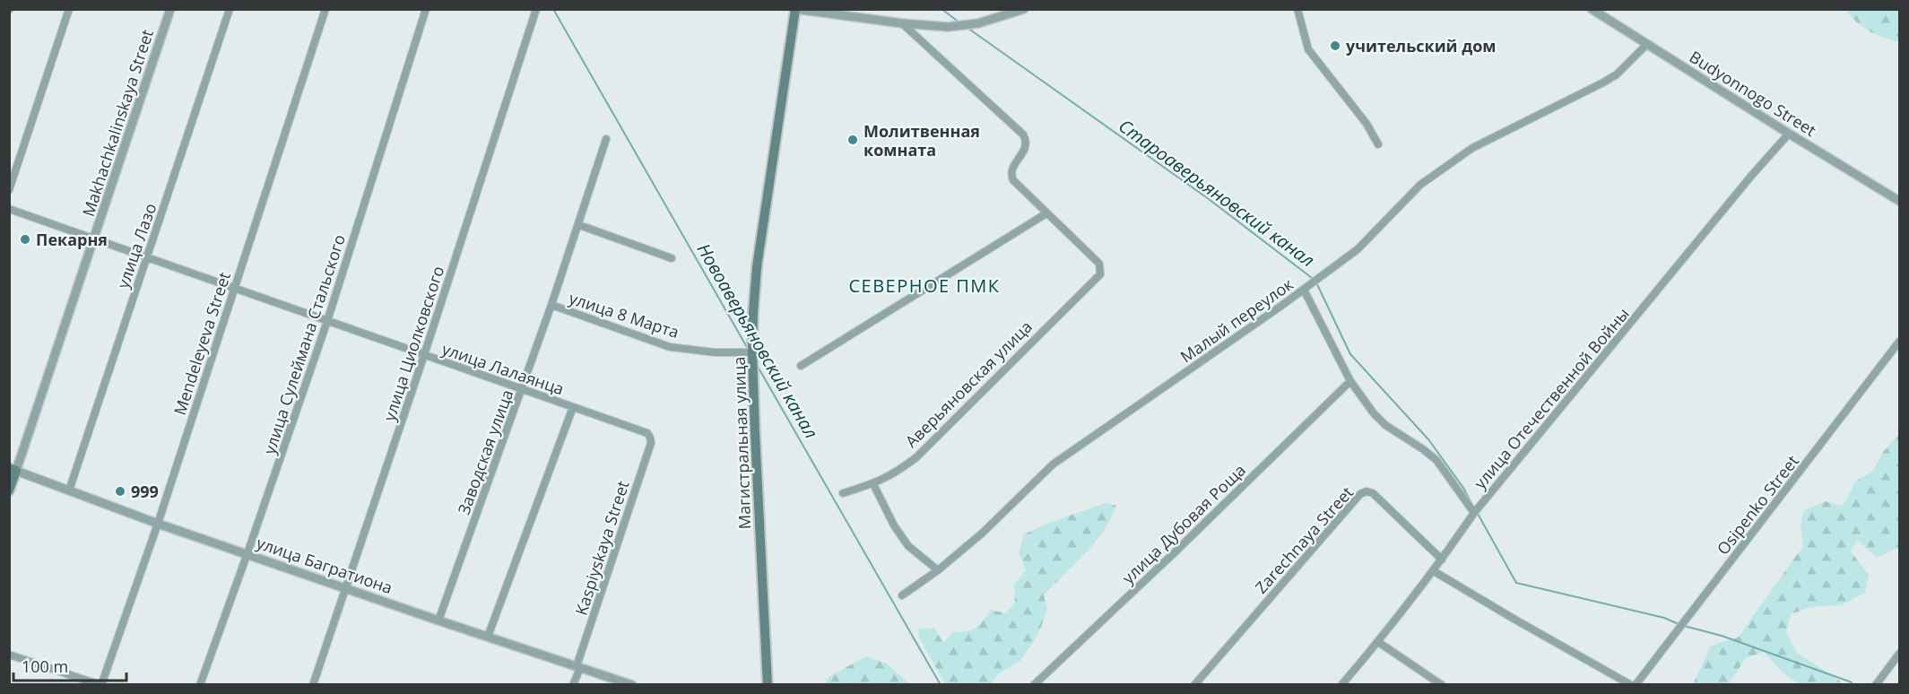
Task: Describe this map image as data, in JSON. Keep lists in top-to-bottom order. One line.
{"streets":{"main road":["Makhachkalinskaya Street","Магистральная улица"],"street":["Budyonnogo Street","улица Лазо","улица 8 Марта","Малый переулок","Mendeleyeva Street","улица Циолковского","улица Сулеймана Стальского","улица Лалаянца","Аверьяновская улица","улица Отечественной Войны","Заводская улица","Osipenko Street","улица Дубовая Роща","Zarechnaya Street","Kaspiyskaya Street","улица Багратиона"]},"crossings":[["Budyonnogo Street","Малый переулок"],["Budyonnogo Street","улица Отечественной Войны"],["Makhachkalinskaya Street","улица Лалаянца"],["Makhachkalinskaya Street","улица Багратиона"],["улица Лазо","улица Лалаянца"],["улица Лазо","улица Багратиона"],["улица 8 Марта","Магистральная улица"],["улица 8 Марта","Заводская улица"],["Mendeleyeva Street","улица Лалаянца"],["Mendeleyeva Street","улица Багратиона"],["улица Циолковского","улица Лалаянца"],["улица Циолковского","улица Багратиона"],["улица Сулеймана Стальского","улица Лалаянца"],["улица Сулеймана Стальского","улица Багратиона"],["улица Лалаянца","Заводская улица"],["улица Лалаянца","Kaspiyskaya Street"],["улица Отечественной Войны","Zarechnaya Street"],["Заводская улица","улица Багратиона"],["Kaspiyskaya Street","улица Багратиона"]],"districts":["СЕВЕРНОЕ ПМК"],"water":["Староаверьяновский канал","Новоаверьяновский канал"],"places":["учительский дом","Молитвенная комната","Пекарня","999"],"scale_bar":"100 m"}
